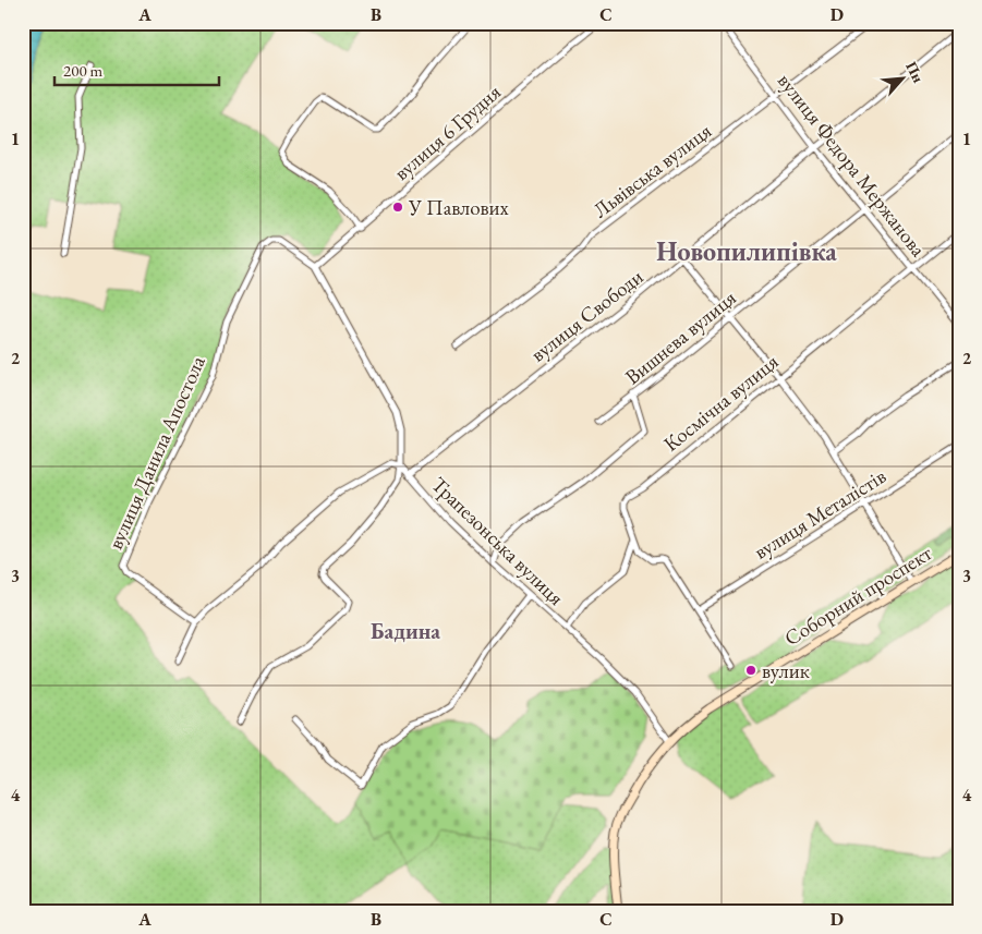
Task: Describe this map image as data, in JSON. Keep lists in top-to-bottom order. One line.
{"streets":{"main road":["Соборний проспект"],"street":["вулиця 6 Грудня","вулиця Федора Мержанова","Львівська вулиця","вулиця Свободи","Вишнева вулиця","Космічна вулиця","вулиця Данила Апостола","вулиця Металістів","Трапезонська вулиця"]},"crossings":[["вулиця 6 Грудня","вулиця Данила Апостола"],["вулиця Федора Мержанова","Львівська вулиця"],["вулиця Федора Мержанова","вулиця Свободи"],["вулиця Федора Мержанова","Вишнева вулиця"],["вулиця Федора Мержанова","Космічна вулиця"],["вулиця Свободи","Трапезонська вулиця"],["Космічна вулиця","вулиця Металістів"],["Трапезонська вулиця","Соборний проспект"]],"districts":["Новопилипівка","Бадина"],"places":["У Павлових","вулик"],"scale_bar":"200 m","north":"top right","grid":{"columns":["A","B","C","D"],"rows":["1","2","3","4"]}}
